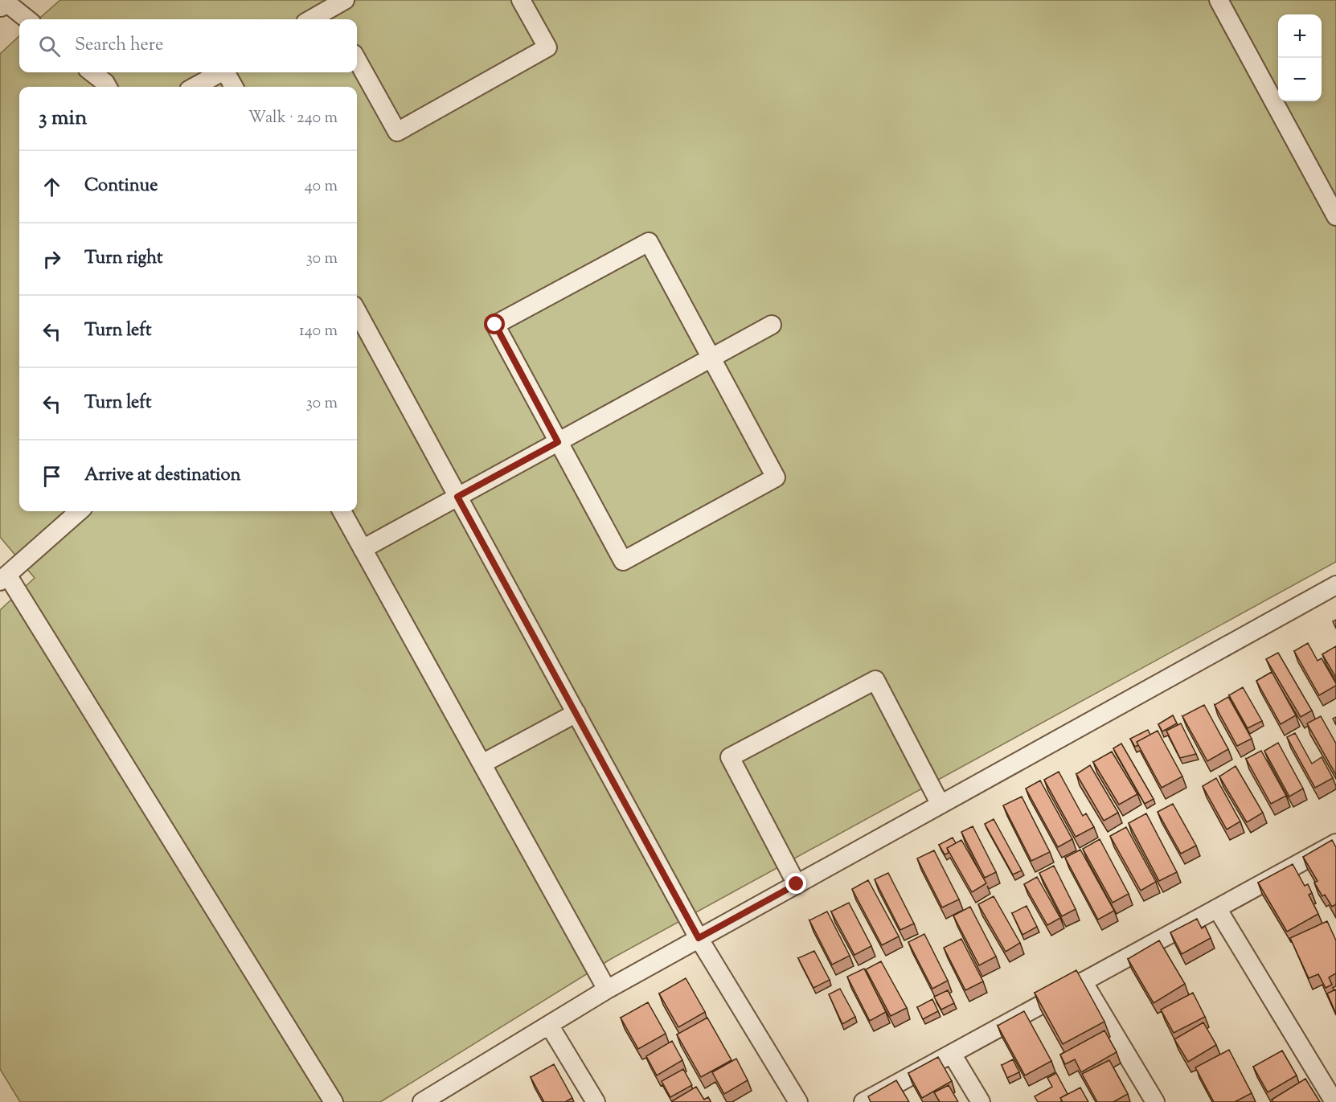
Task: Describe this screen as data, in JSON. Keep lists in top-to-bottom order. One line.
{"page":{"map_buttons":["+","−"],"search":"Search here","heading":["3 min","Walk · 240 m"],"list":[["Continue","40 m"],["Turn right","30 m"],["Turn left","140 m"],["Turn left","30 m"],"Arrive at destination"]}}
